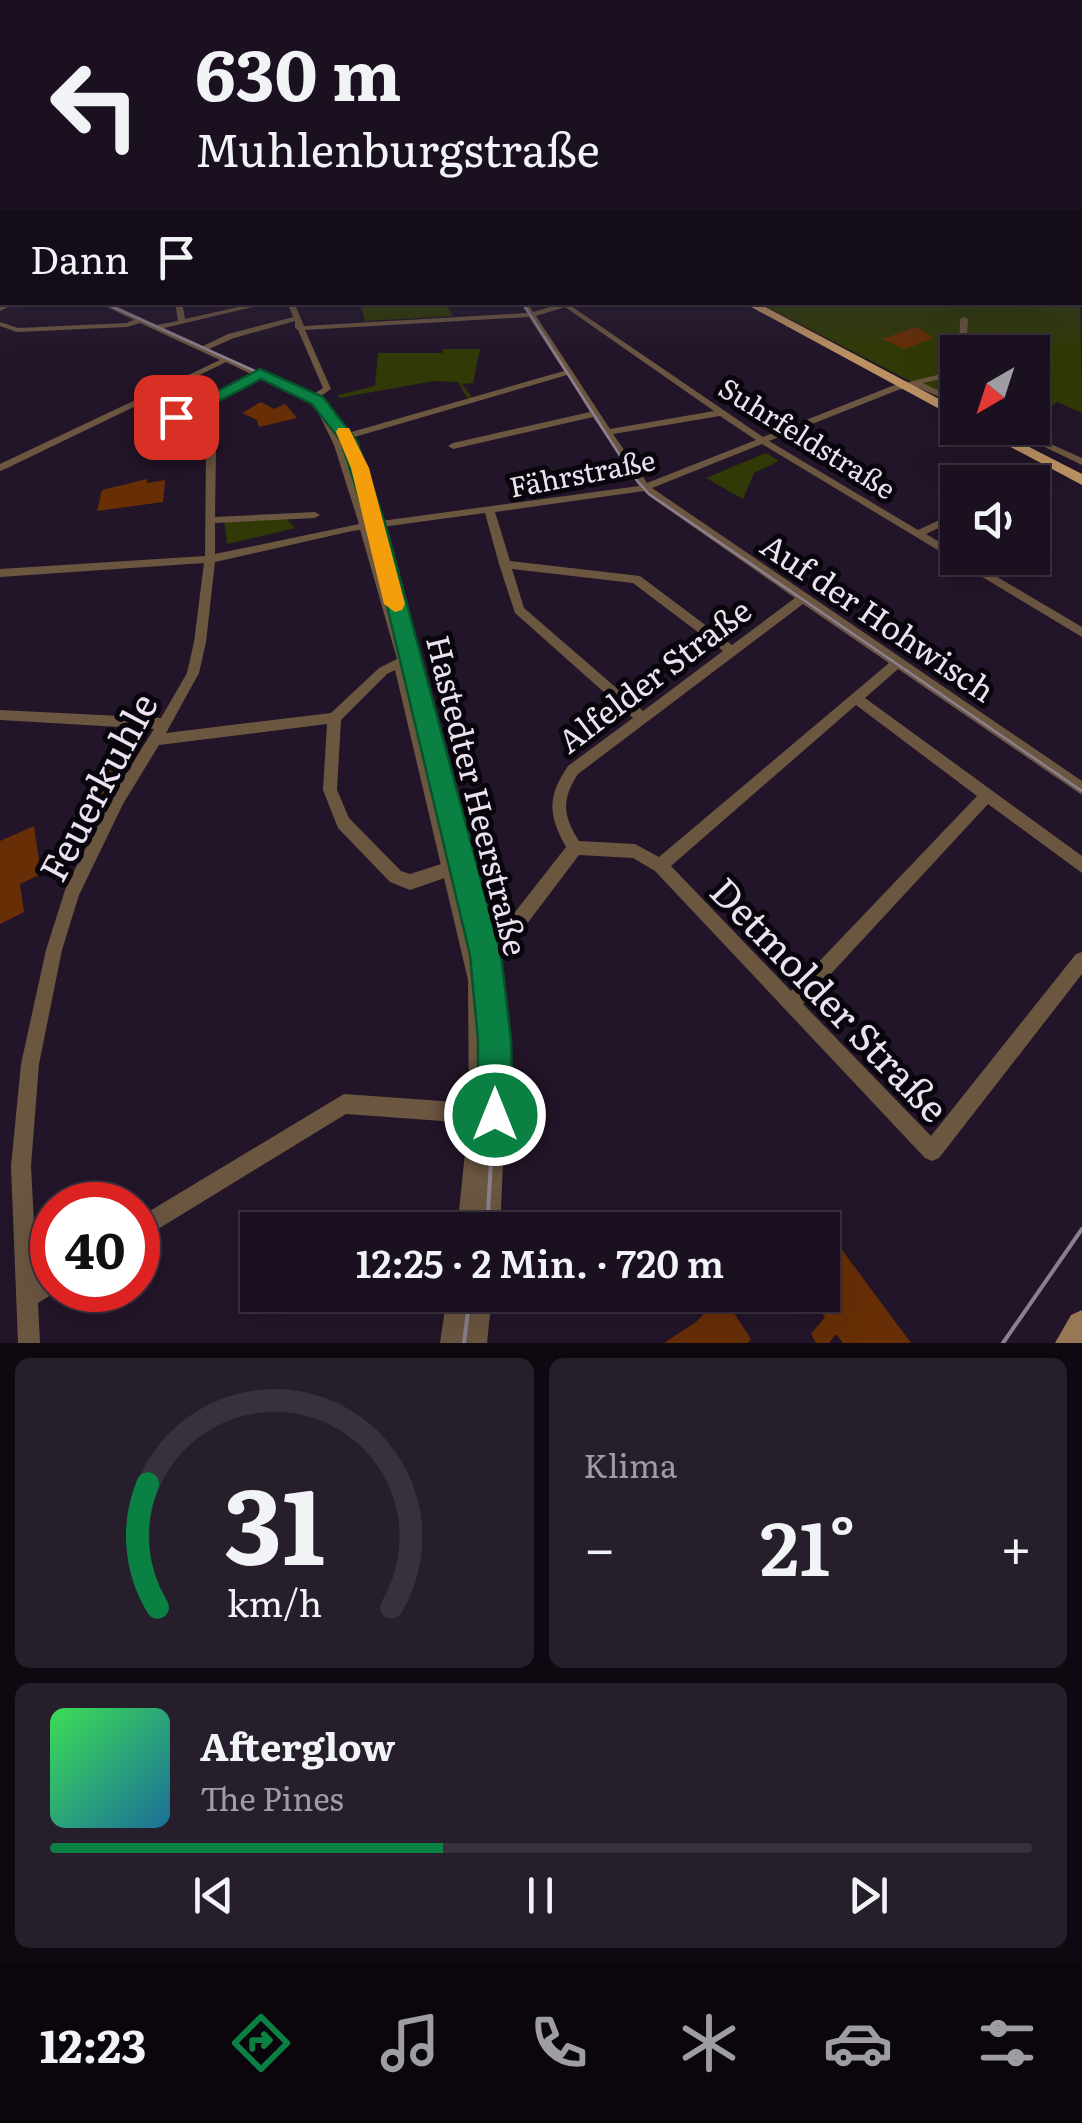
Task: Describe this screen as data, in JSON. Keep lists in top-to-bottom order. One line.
{"streets":{"street":["Suhrfeldstraße","Fährstraße","Auf der Hohwisch","Alfelder Straße","Feuerkuhle","Hastedter Heerstraße","Detmolder Straße"]},"crossings":[["Suhrfeldstraße","Fährstraße"],["Fährstraße","Auf der Hohwisch"],["Fährstraße","Feuerkuhle"],["Fährstraße","Hastedter Heerstraße"],["Auf der Hohwisch","Alfelder Straße"],["Alfelder Straße","Detmolder Straße"]],"north":"bottom left","page":{"turn":["630 m","Muhlenburgstraße"],"then":"Dann","limit":"40","trip":"12:25 · 2 Min. · 720 m","tile":"Klima","heat":["−","21°","+"],"song":["Afterglow","The Pines"],"tabs":"12:23","gauge":["31","km/h"]}}
